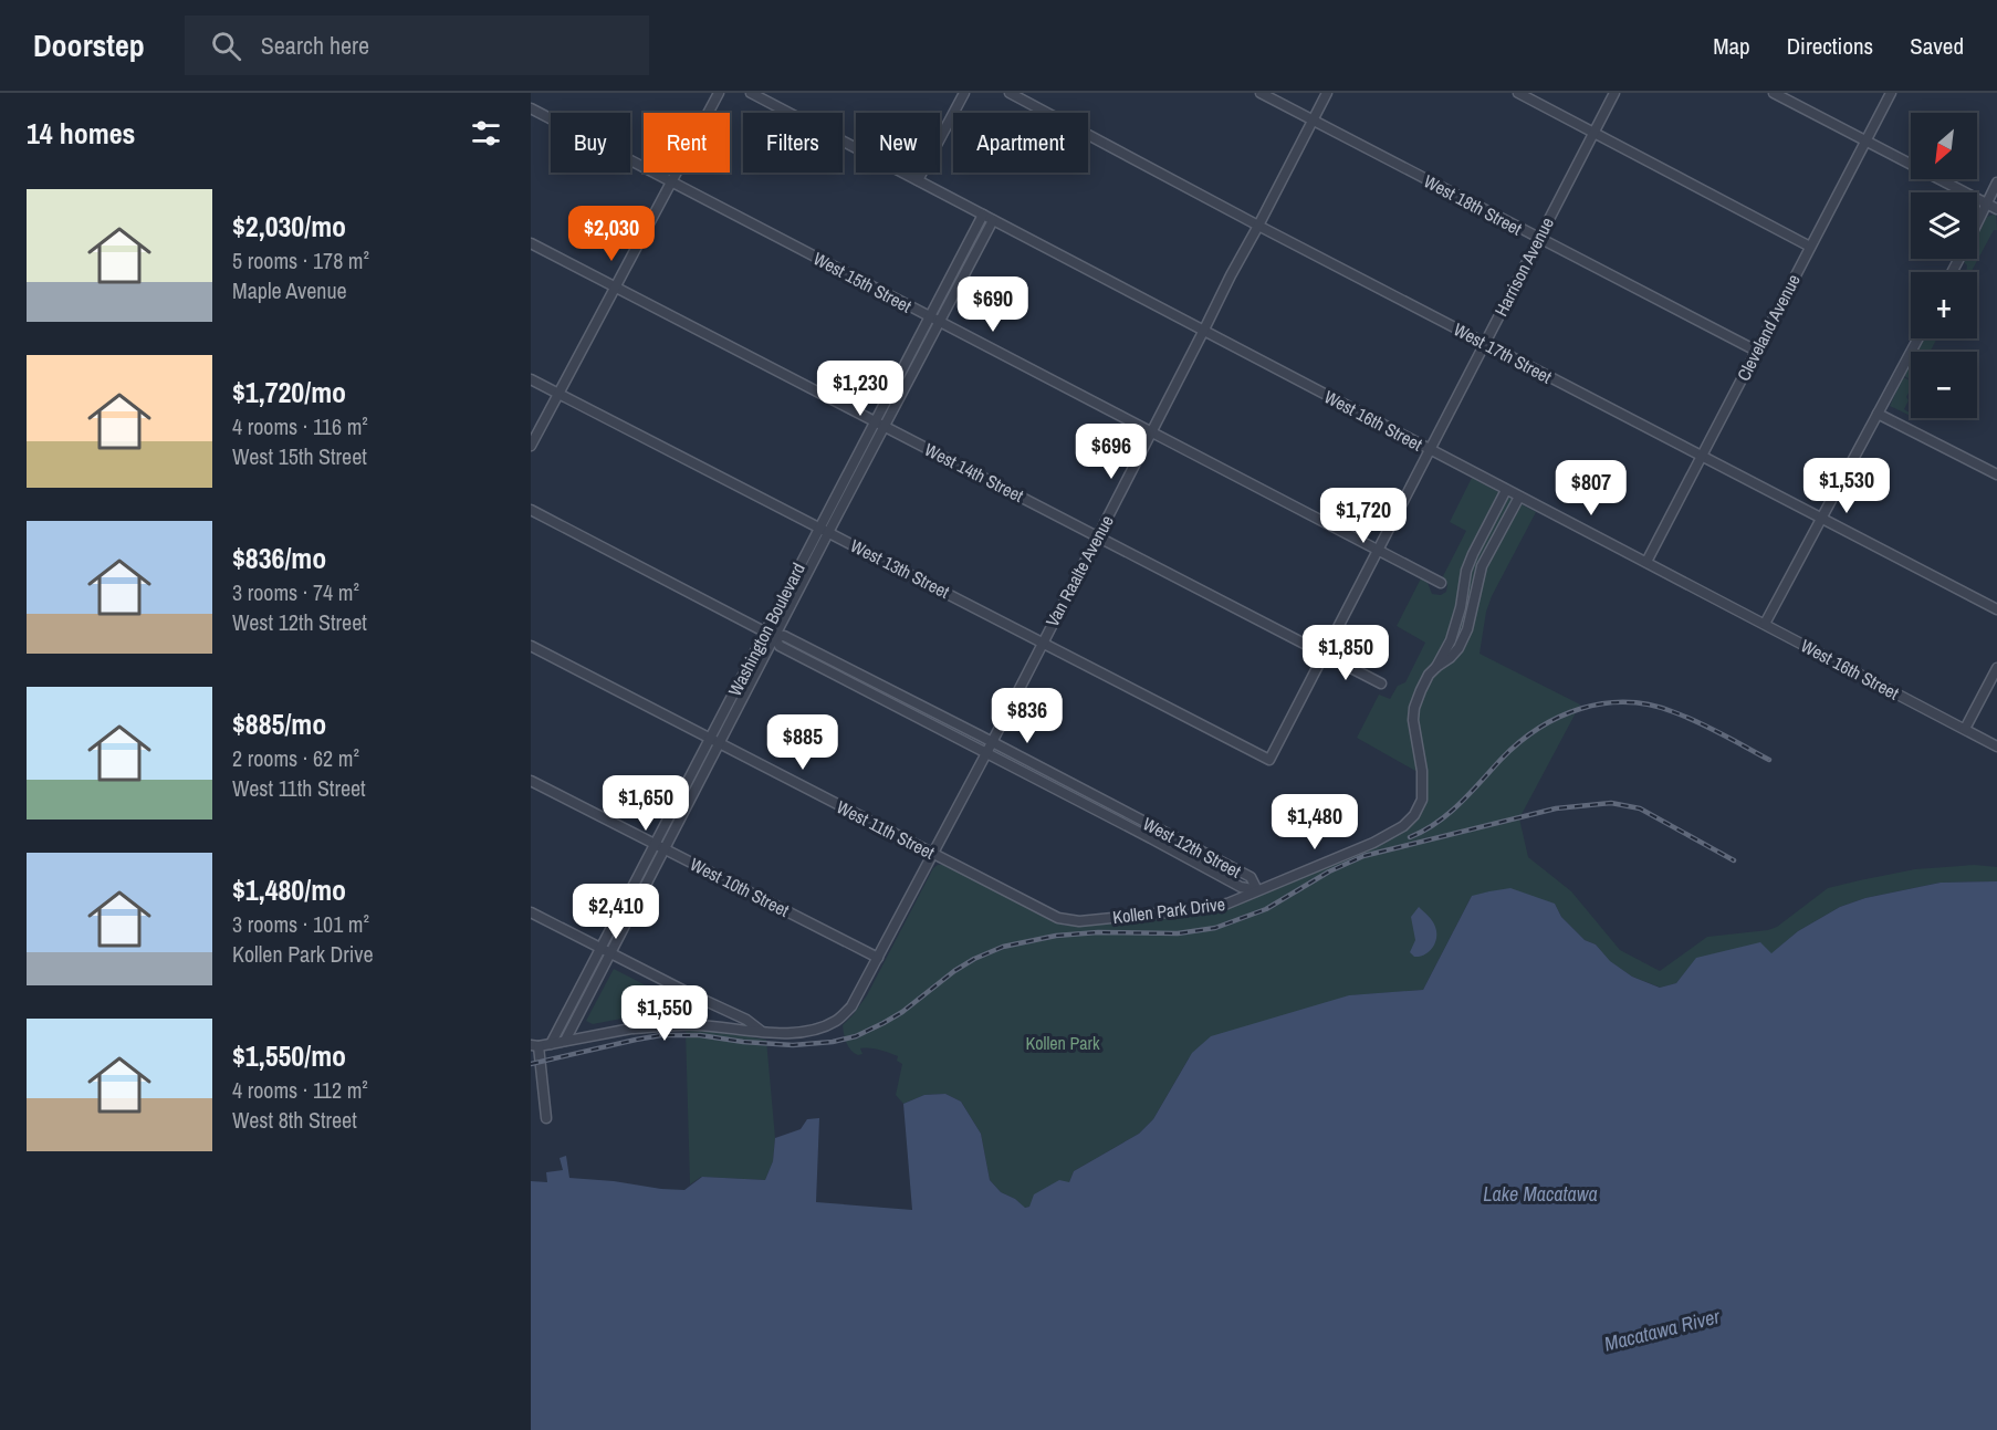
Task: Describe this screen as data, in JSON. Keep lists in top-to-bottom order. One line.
{"streets":{"street":["West 18th Street","Harrison Avenue","West 15th Street","Cleveland Avenue","West 17th Street","West 16th Street","West 14th Street","West 13th Street","Van Raalte Avenue","Washington Boulevard","West 11th Street","West 12th Street","West 10th Street","Kollen Park Drive"]},"crossings":[["West 18th Street","Harrison Avenue"],["West 18th Street","Cleveland Avenue"],["West 18th Street","Van Raalte Avenue"],["Harrison Avenue","West 15th Street"],["Harrison Avenue","West 17th Street"],["Harrison Avenue","West 16th Street"],["Harrison Avenue","West 14th Street"],["Harrison Avenue","West 13th Street"],["West 15th Street","Van Raalte Avenue"],["West 15th Street","Washington Boulevard"],["Cleveland Avenue","West 17th Street"],["Cleveland Avenue","West 16th Street"],["West 17th Street","Van Raalte Avenue"],["West 16th Street","Van Raalte Avenue"],["West 16th Street","Washington Boulevard"],["West 16th Street","Kollen Park Drive"],["West 14th Street","Van Raalte Avenue"],["West 14th Street","Washington Boulevard"],["West 13th Street","Van Raalte Avenue"],["West 13th Street","Washington Boulevard"],["Van Raalte Avenue","West 11th Street"],["Van Raalte Avenue","West 12th Street"],["Van Raalte Avenue","West 10th Street"],["Washington Boulevard","West 11th Street"],["Washington Boulevard","West 12th Street"],["Washington Boulevard","West 10th Street"],["West 11th Street","Kollen Park Drive"],["West 12th Street","Kollen Park Drive"]],"water":["Lake Macatawa","Macatawa River"],"parks":["Kollen Park"],"north":"bottom left","page":{"header":"Doorstep","search":"Search here","nav":["Map","Directions","Saved"],"heading":"14 homes","map_buttons":["+","−"],"chip":["Buy","Rent","Filters","New","Apartment"],"list":[{"name":"$2,030/mo","note":"5 rooms · 178 m² · Maple Avenue"},{"name":"$1,720/mo","note":"4 rooms · 116 m² · West 15th Street"},{"name":"$836/mo","note":"3 rooms · 74 m² · West 12th Street"},{"name":"$885/mo","note":"2 rooms · 62 m² · West 11th Street"},{"name":"$1,480/mo","note":"3 rooms · 101 m² · Kollen Park Drive"},{"name":"$1,550/mo","note":"4 rooms · 112 m² · West 8th Street"}],"price":["$2,030","$690","$1,230","$696","$1,530","$807","$1,720","$1,850","$836","$885","$1,650","$1,480","$2,410","$1,550"]}}
